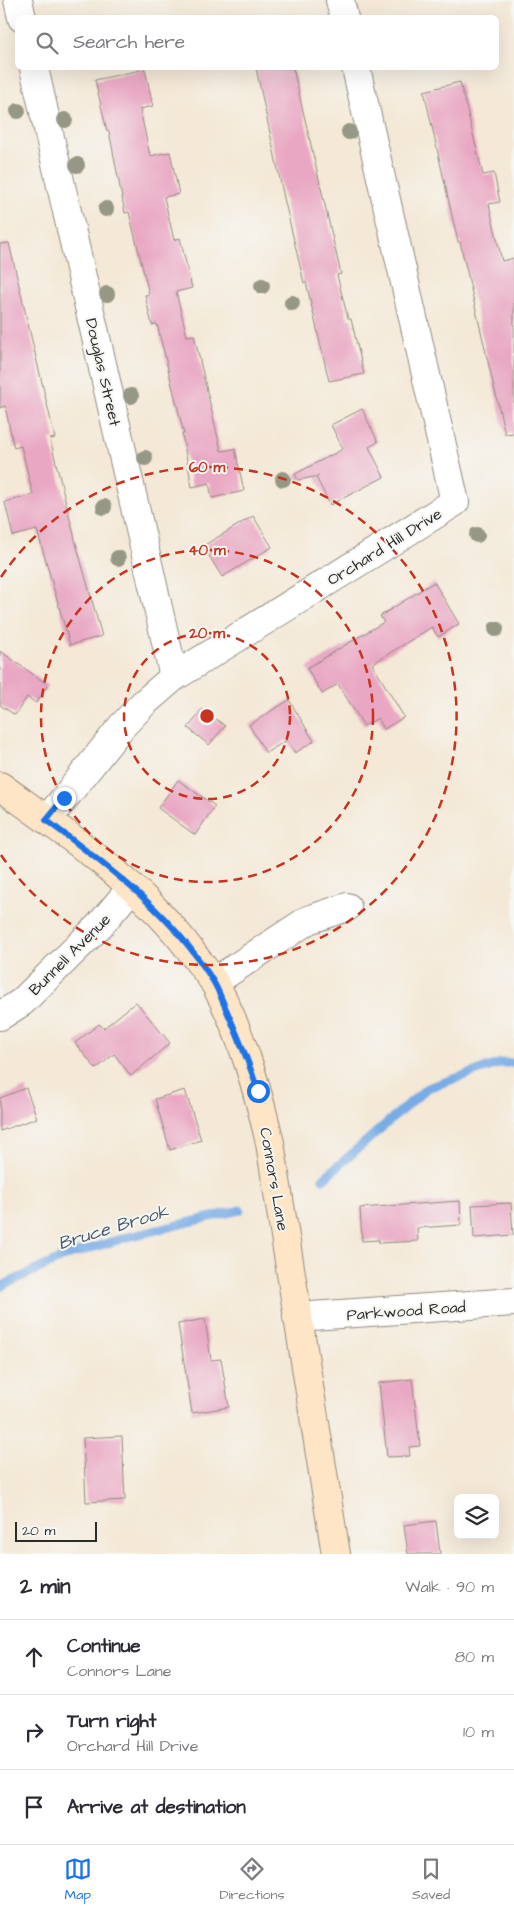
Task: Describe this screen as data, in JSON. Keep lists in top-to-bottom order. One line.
{"streets":{"street":["Douglas Street","Orchard Hill Drive","Bunnell Avenue","Connors Lane","Parkwood Road"]},"crossings":[["Douglas Street","Orchard Hill Drive"],["Orchard Hill Drive","Connors Lane"],["Bunnell Avenue","Connors Lane"],["Connors Lane","Parkwood Road"]],"water":["Bruce Brook"],"scale_bar":"20 m","page":{"search":"Search here","scale":"20 m","heading":["2 min","Walk · 90 m"],"list":[["Continue","Connors Lane","80 m"],["Turn right","Orchard Hill Drive","10 m"],"Arrive at destination"],"nav":["Map","Directions","Saved"]},"rings":["60 m","40 m","20 m"]}
